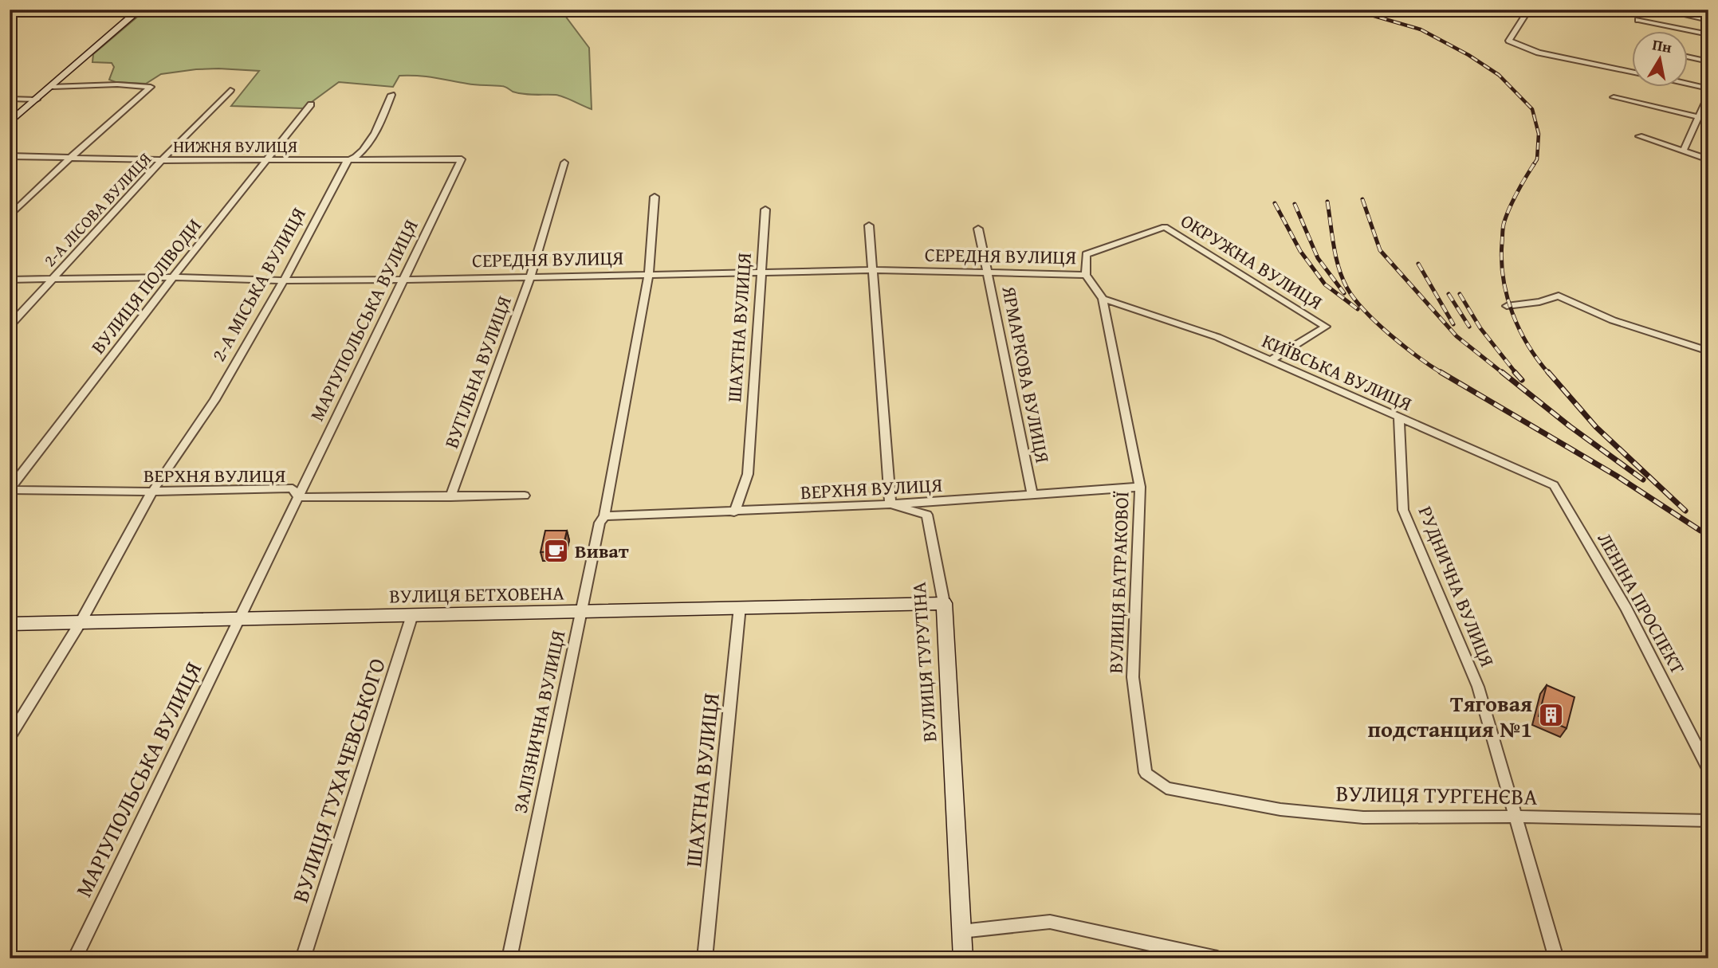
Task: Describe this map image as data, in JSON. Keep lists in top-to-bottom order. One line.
{"streets":{"street":["НИЖНЯ ВУЛИЦЯ","2-А ЛІСОВА ВУЛИЦЯ","СЕРЕДНЯ ВУЛИЦЯ","ОКРУЖНА ВУЛИЦЯ","2-А МІСЬКА ВУЛИЦЯ","ВУЛИЦЯ ПОЛІВОДИ","МАРІУПОЛЬСЬКА ВУЛИЦЯ","ШАХТНА ВУЛИЦЯ","ВУГІЛЬНА ВУЛИЦЯ","КИЇВСЬКА ВУЛИЦЯ","ЯРМАРКОВА ВУЛИЦЯ","ВЕРХНЯ ВУЛИЦЯ","ВУЛИЦЯ БАТРАКОВОЇ","РУДНИЧНА ВУЛИЦЯ","ВУЛИЦЯ БЕТХОВЕНА","ЛЕНІНА ПРОСПЕКТ","ВУЛИЦЯ ТУРУТІНА","ЗАЛІЗНИЧНА ВУЛИЦЯ","ВУЛИЦЯ ТУХАЧЕВСЬКОГО","ВУЛИЦЯ ТУРГЕНЄВА"]},"crossings":[["НИЖНЯ ВУЛИЦЯ","2-А ЛІСОВА ВУЛИЦЯ"],["НИЖНЯ ВУЛИЦЯ","2-А МІСЬКА ВУЛИЦЯ"],["НИЖНЯ ВУЛИЦЯ","ВУЛИЦЯ ПОЛІВОДИ"],["НИЖНЯ ВУЛИЦЯ","МАРІУПОЛЬСЬКА ВУЛИЦЯ"],["2-А ЛІСОВА ВУЛИЦЯ","СЕРЕДНЯ ВУЛИЦЯ"],["СЕРЕДНЯ ВУЛИЦЯ","ОКРУЖНА ВУЛИЦЯ"],["СЕРЕДНЯ ВУЛИЦЯ","2-А МІСЬКА ВУЛИЦЯ"],["СЕРЕДНЯ ВУЛИЦЯ","ВУЛИЦЯ ПОЛІВОДИ"],["СЕРЕДНЯ ВУЛИЦЯ","МАРІУПОЛЬСЬКА ВУЛИЦЯ"],["СЕРЕДНЯ ВУЛИЦЯ","ШАХТНА ВУЛИЦЯ"],["СЕРЕДНЯ ВУЛИЦЯ","ВУГІЛЬНА ВУЛИЦЯ"],["СЕРЕДНЯ ВУЛИЦЯ","ЯРМАРКОВА ВУЛИЦЯ"],["СЕРЕДНЯ ВУЛИЦЯ","ВУЛИЦЯ БАТРАКОВОЇ"],["СЕРЕДНЯ ВУЛИЦЯ","ЗАЛІЗНИЧНА ВУЛИЦЯ"],["ОКРУЖНА ВУЛИЦЯ","КИЇВСЬКА ВУЛИЦЯ"],["ОКРУЖНА ВУЛИЦЯ","ВУЛИЦЯ БАТРАКОВОЇ"],["2-А МІСЬКА ВУЛИЦЯ","ВЕРХНЯ ВУЛИЦЯ"],["2-А МІСЬКА ВУЛИЦЯ","ВУЛИЦЯ БЕТХОВЕНА"],["ВУЛИЦЯ ПОЛІВОДИ","ВЕРХНЯ ВУЛИЦЯ"],["МАРІУПОЛЬСЬКА ВУЛИЦЯ","ВЕРХНЯ ВУЛИЦЯ"],["МАРІУПОЛЬСЬКА ВУЛИЦЯ","ВУЛИЦЯ БЕТХОВЕНА"],["ШАХТНА ВУЛИЦЯ","ВЕРХНЯ ВУЛИЦЯ"],["ШАХТНА ВУЛИЦЯ","ВУЛИЦЯ БЕТХОВЕНА"],["ВУГІЛЬНА ВУЛИЦЯ","ВЕРХНЯ ВУЛИЦЯ"],["КИЇВСЬКА ВУЛИЦЯ","ВУЛИЦЯ БАТРАКОВОЇ"],["КИЇВСЬКА ВУЛИЦЯ","РУДНИЧНА ВУЛИЦЯ"],["КИЇВСЬКА ВУЛИЦЯ","ЛЕНІНА ПРОСПЕКТ"],["ЯРМАРКОВА ВУЛИЦЯ","ВЕРХНЯ ВУЛИЦЯ"],["ВЕРХНЯ ВУЛИЦЯ","ВУЛИЦЯ БАТРАКОВОЇ"],["ВЕРХНЯ ВУЛИЦЯ","ВУЛИЦЯ ТУРУТІНА"],["ВЕРХНЯ ВУЛИЦЯ","ЗАЛІЗНИЧНА ВУЛИЦЯ"],["ВУЛИЦЯ БАТРАКОВОЇ","ВУЛИЦЯ ТУРГЕНЄВА"],["РУДНИЧНА ВУЛИЦЯ","ВУЛИЦЯ ТУРГЕНЄВА"],["ВУЛИЦЯ БЕТХОВЕНА","ВУЛИЦЯ ТУРУТІНА"],["ВУЛИЦЯ БЕТХОВЕНА","ЗАЛІЗНИЧНА ВУЛИЦЯ"],["ВУЛИЦЯ БЕТХОВЕНА","ВУЛИЦЯ ТУХАЧЕВСЬКОГО"]],"places":{"cafe":["Виват"],"building":["Тяговая подстанция №1"]},"north":"top"}
